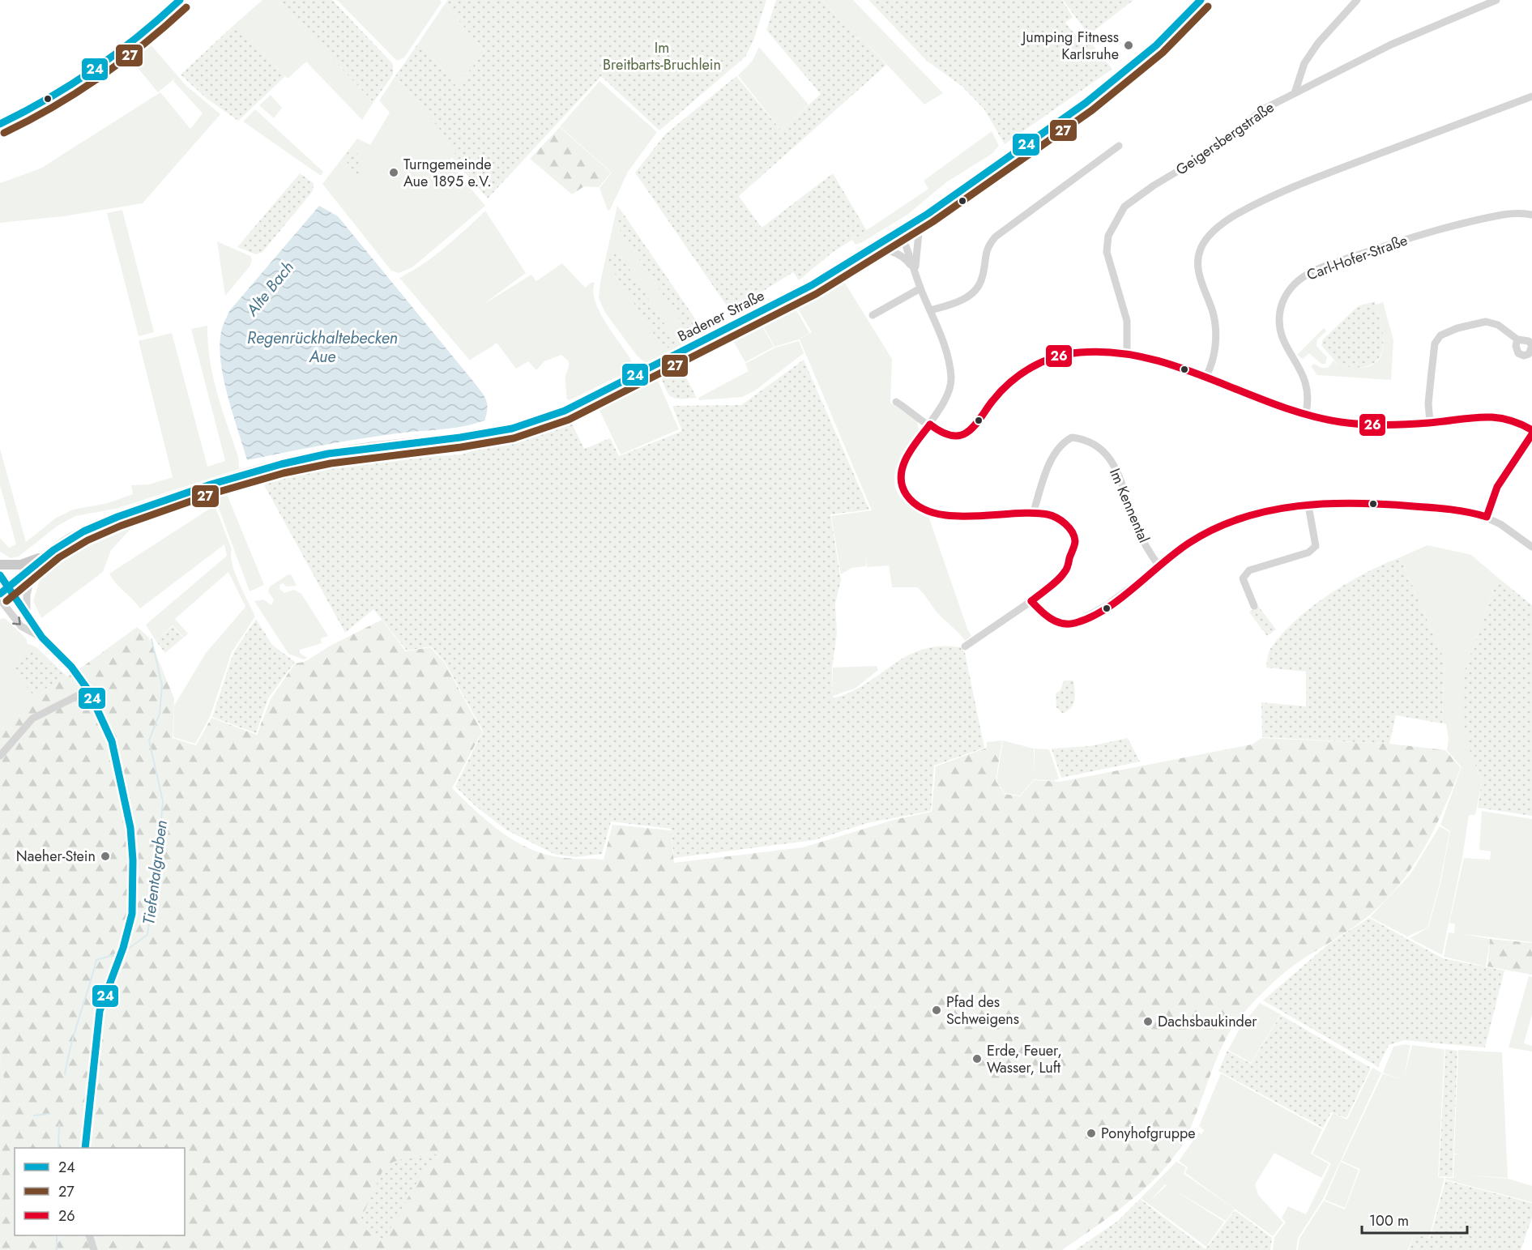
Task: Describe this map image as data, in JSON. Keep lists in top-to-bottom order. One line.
{"streets":{"main road":["Badener Straße"],"street":["Geigersbergstraße","Carl-Hofer-Straße","Im Kennental"]},"water":["Alte Bach","Regenrückhaltebecken Aue","Tiefentalgraben"],"parks":["Im Breitbarts-Bruchlein"],"places":["Jumping Fitness Karlsruhe","Turngemeinde Aue 1895 e.V.","Naeher-Stein","Pfad des Schweigens","Dachsbaukinder","Erde, Feuer, Wasser, Luft","Ponyhofgruppe"],"lines":["transit line 24","transit line 27","transit line 26"],"legend":["24","27","26"],"scale_bar":"100 m"}
